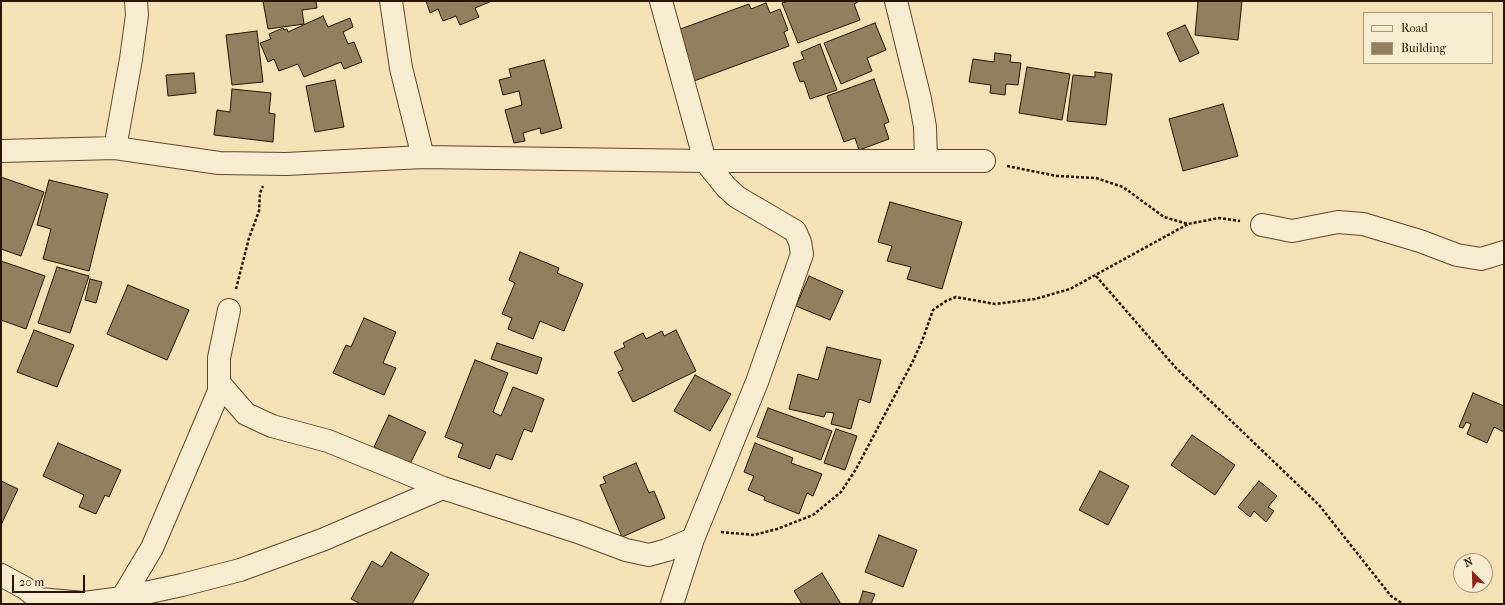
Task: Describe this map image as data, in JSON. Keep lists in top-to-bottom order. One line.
{"legend":["Road","Building"],"scale_bar":"20 m","north":"top left"}
